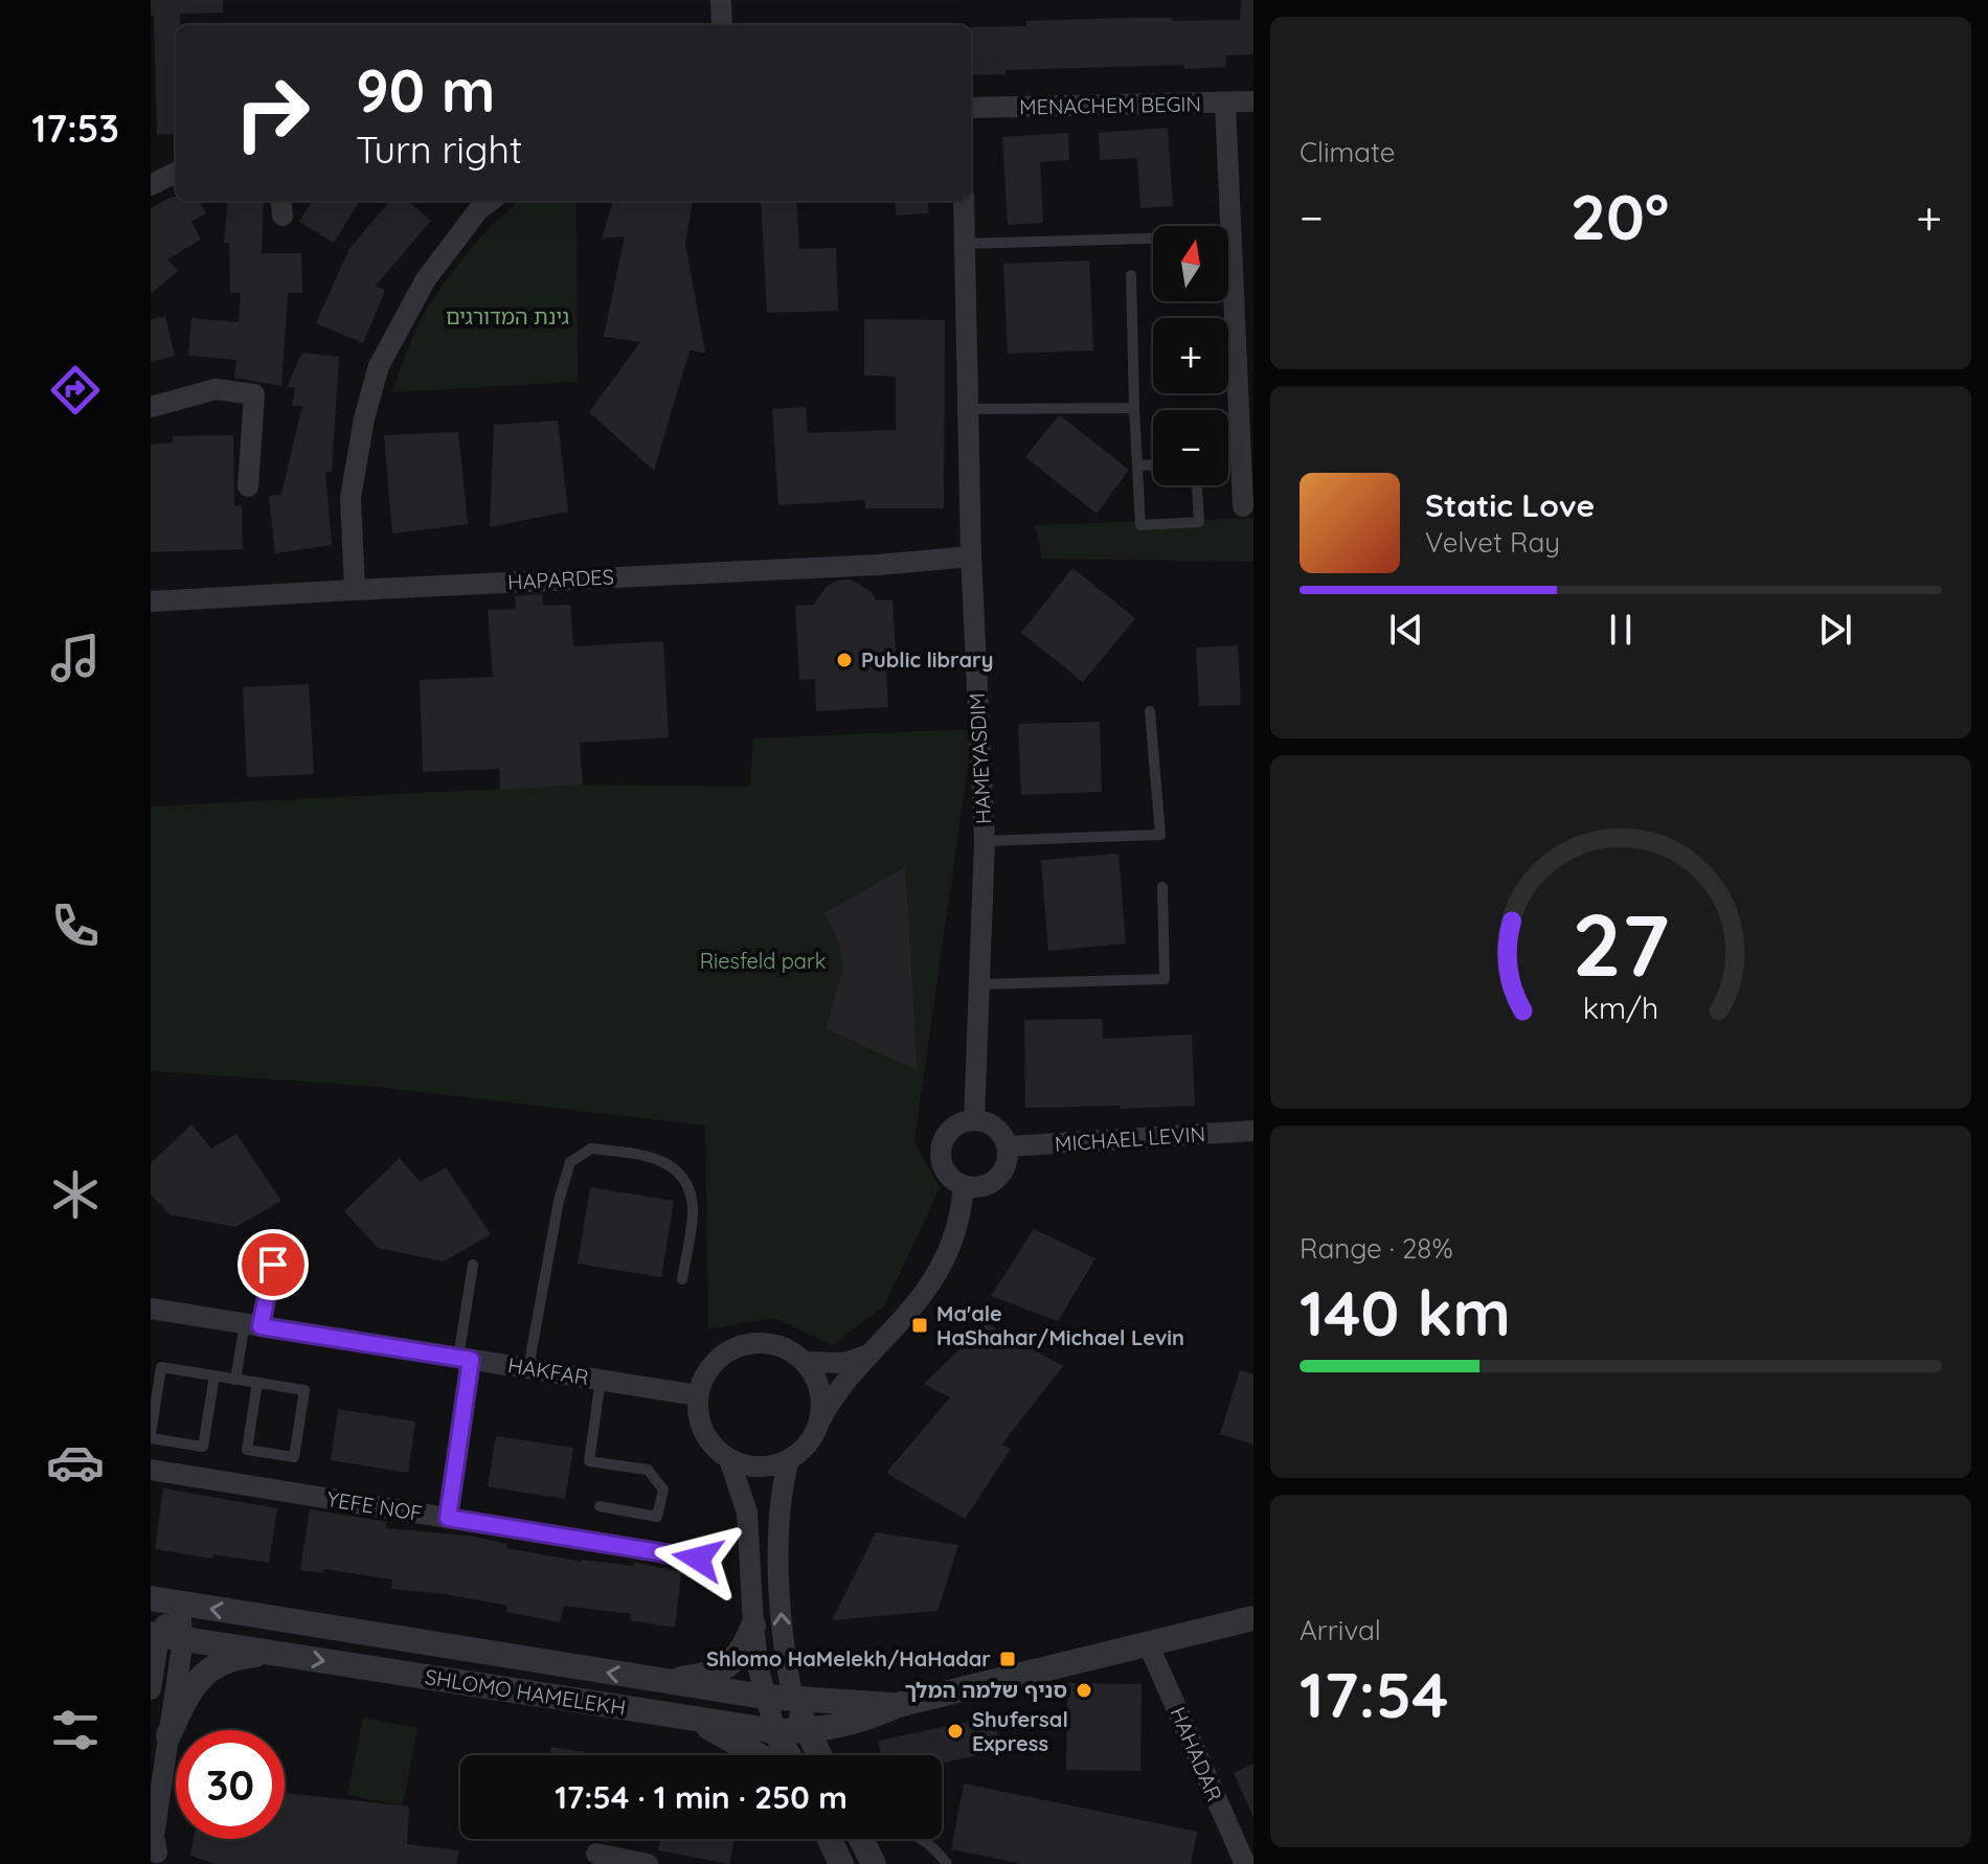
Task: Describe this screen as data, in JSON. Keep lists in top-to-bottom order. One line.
{"streets":{"street":["MENACHEM BEGIN","HAPARDES","HAMEYASDIM","MICHAEL LEVIN","HAKFAR","YEFE NOF","SHLOMO HAMELEKH","HAHADAR"]},"crossings":[["HAPARDES","HAMEYASDIM"],["HAMEYASDIM","MICHAEL LEVIN"],["SHLOMO HAMELEKH","HAHADAR"]],"parks":["גינת המדורגים","Riesfeld park"],"places":{"other":["Public library","סניף שלמה המלך","Shufersal Express"],"transit":["Ma'ale HaShahar/Michael Levin","Shlomo HaMelekh/HaHadar"]},"north":"top","page":{"tabs":"17:53","tile":["Climate",["Range · 28%","140 km"],["Arrival","17:54"]],"turn":["90 m","Turn right"],"heat":["−","20°","+"],"map_buttons":["+","−"],"song":["Static Love","Velvet Ray"],"limit":"30","trip":"17:54 · 1 min · 250 m","gauge":["27","km/h"]}}
